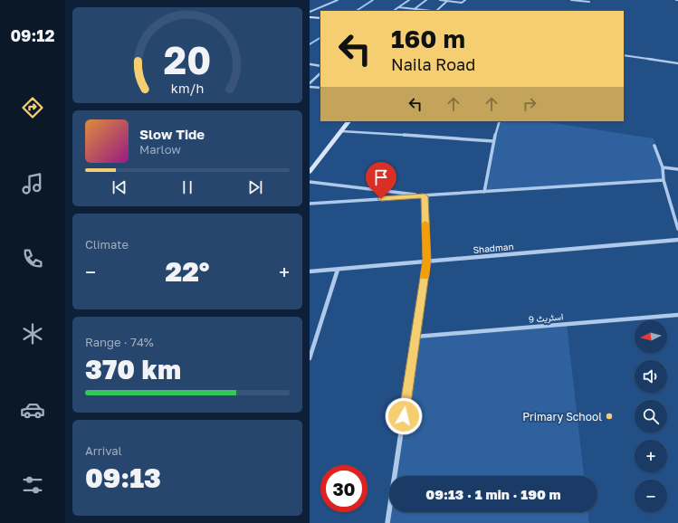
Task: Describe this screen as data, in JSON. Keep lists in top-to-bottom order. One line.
{"streets":{"street":["Shadman","اسٹریٹ 9"]},"places":["Primary School"],"north":"left","page":{"tabs":"09:12","turn":["160 m","Naila Road"],"song":["Slow Tide","Marlow"],"tile":["Climate",["Range · 74%","370 km"],["Arrival","09:13"]],"heat":["−","22°","+"],"map_buttons":["+","−"],"limit":"30","trip":"09:13 · 1 min · 190 m","gauge":["20","km/h"]}}
